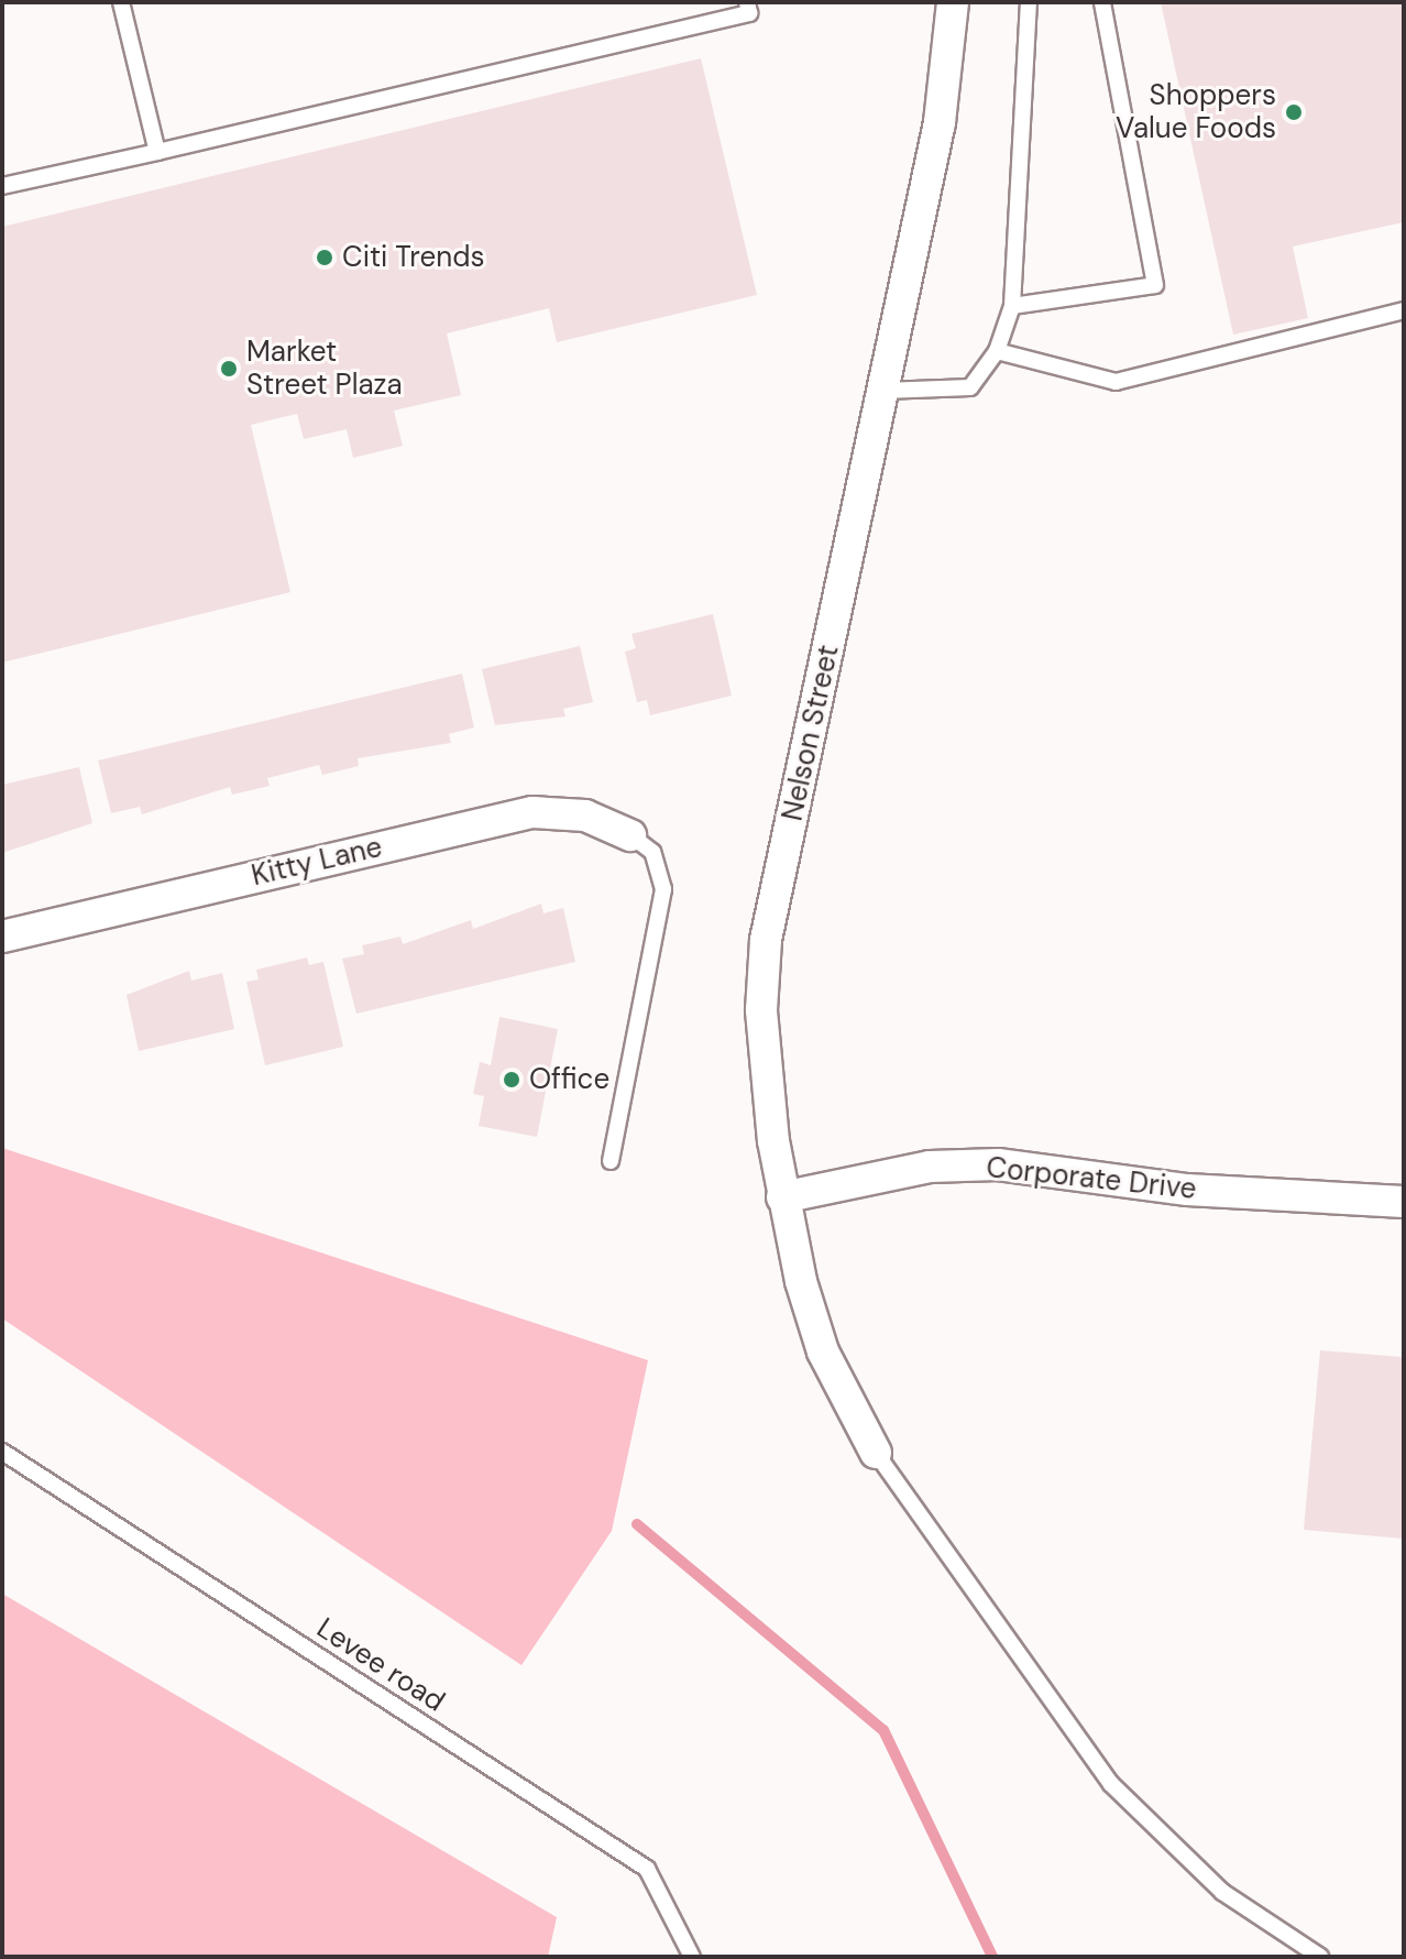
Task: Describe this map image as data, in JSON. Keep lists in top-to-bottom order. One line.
{"streets":{"street":["Nelson Street","Kitty Lane","Corporate Drive"],"lane":["Levee road"]},"crossings":[["Nelson Street","Corporate Drive"]],"places":["Shoppers Value Foods","Citi Trends","Market Street Plaza","Office"]}
